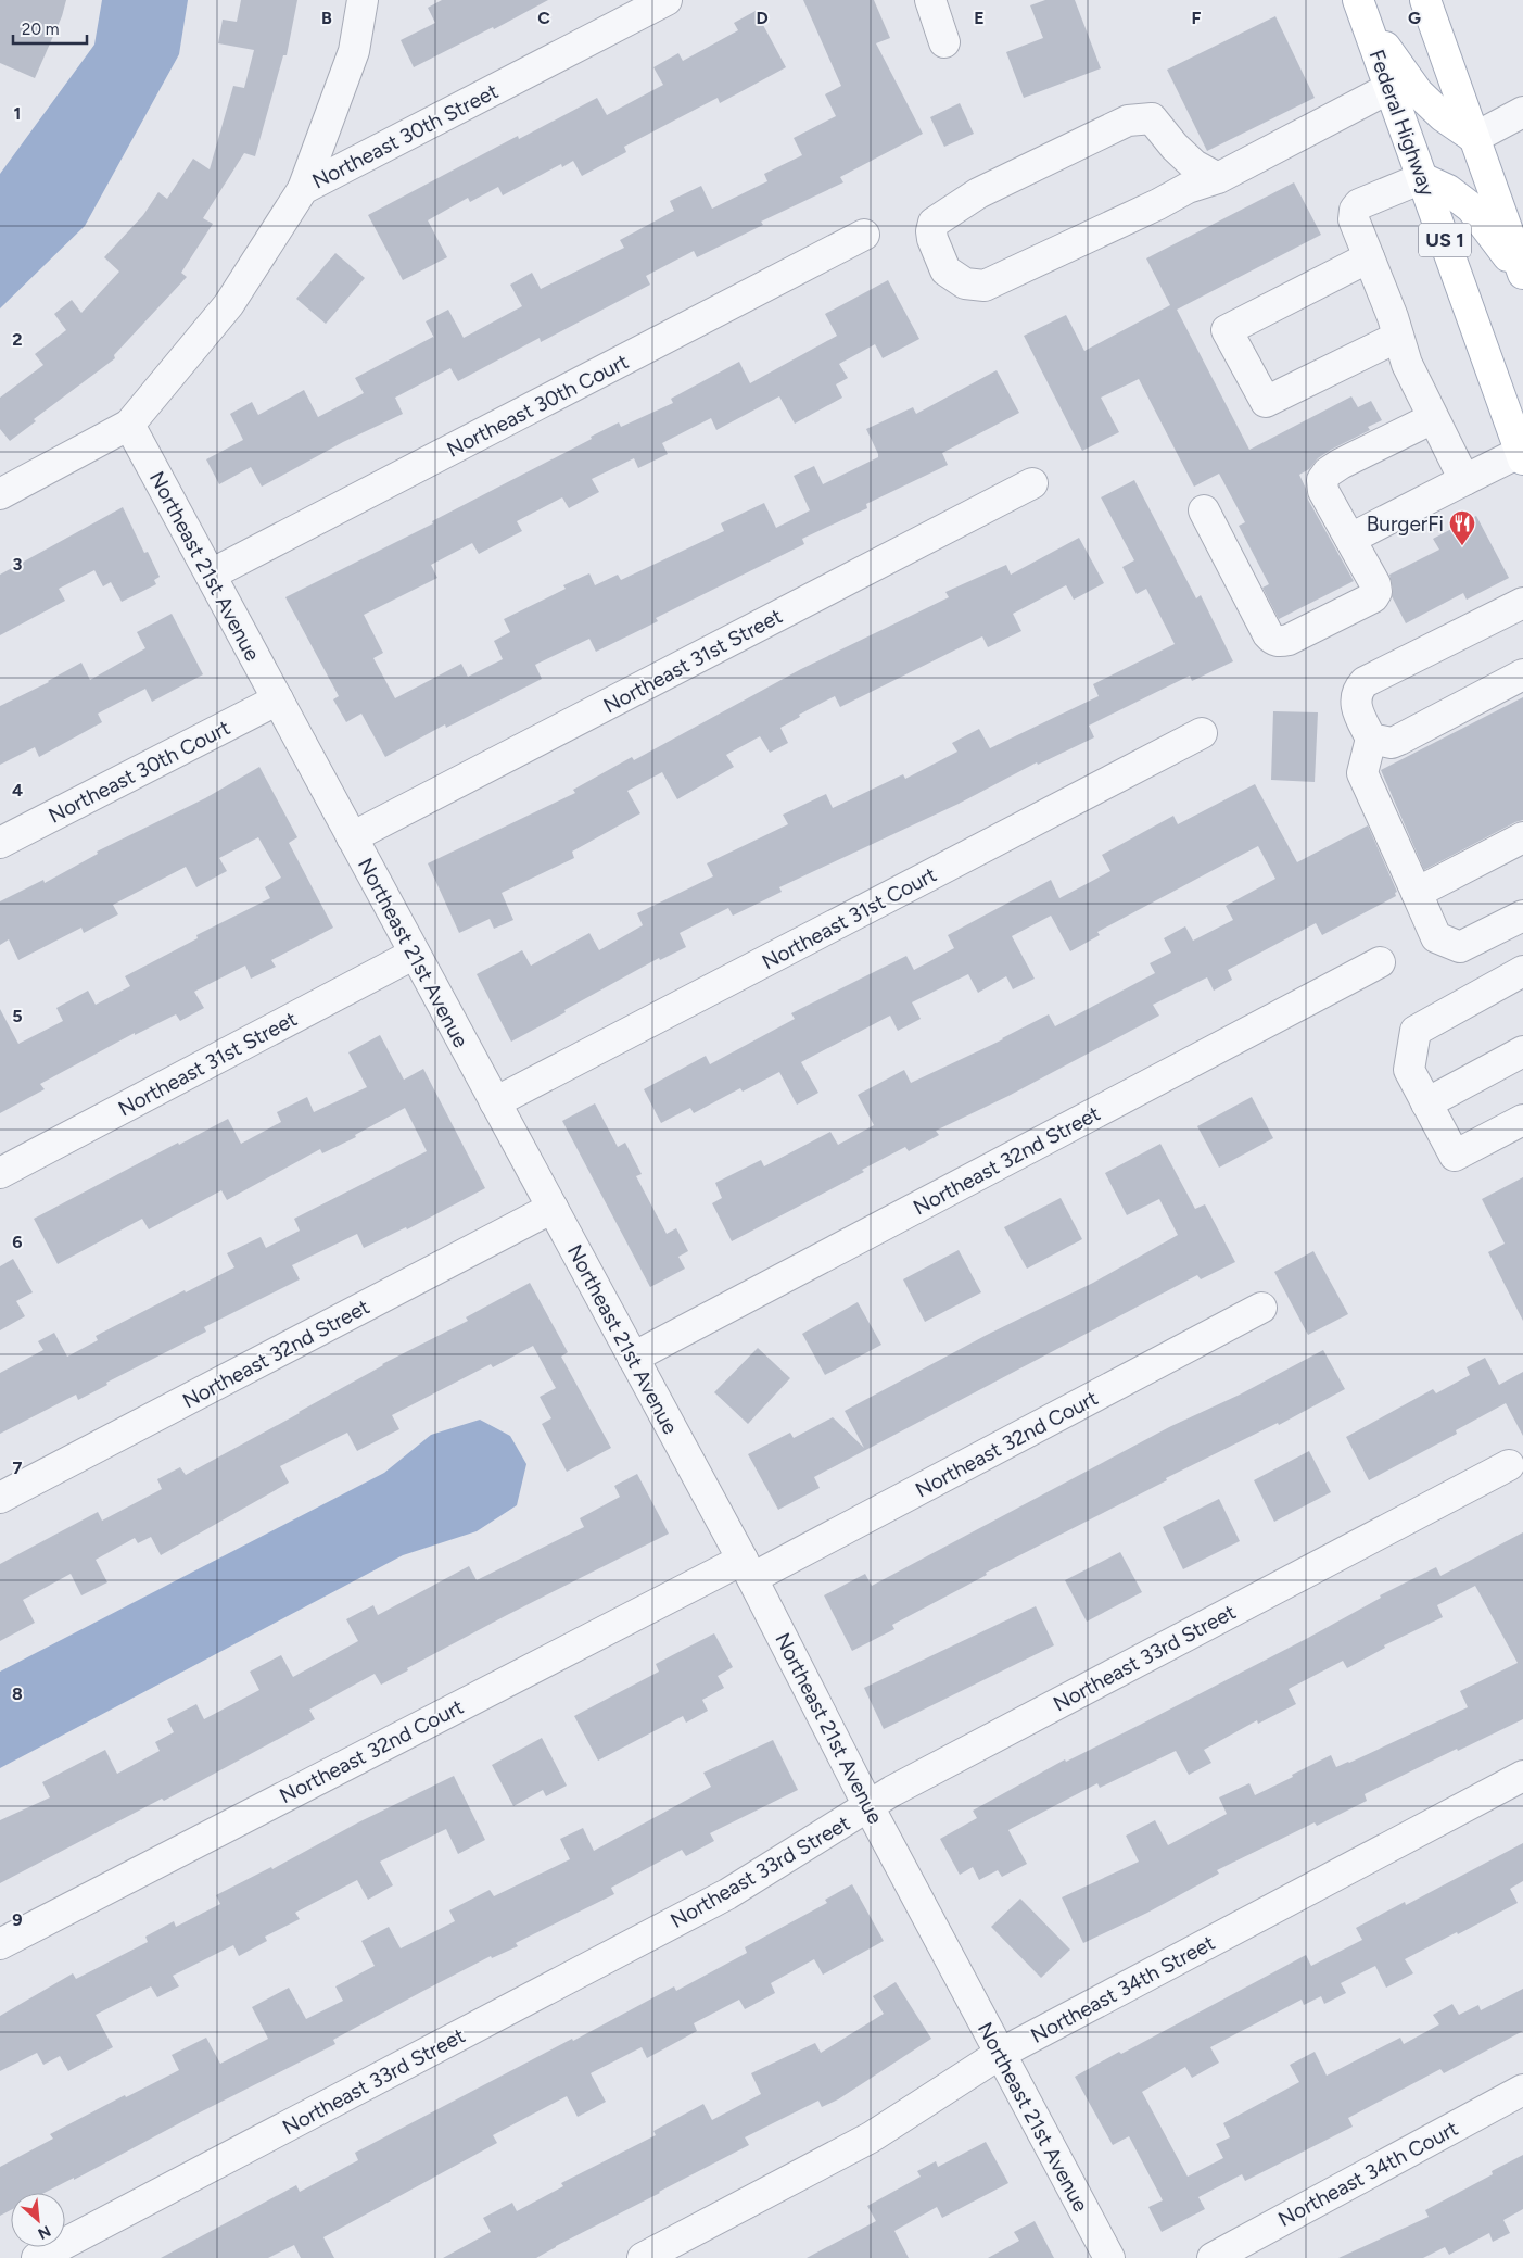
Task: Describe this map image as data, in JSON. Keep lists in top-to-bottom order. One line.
{"streets":{"main road":["Federal Highway","US 1"],"street":["Northeast 30th Street","Northeast 30th Court","Northeast 21st Avenue","Northeast 31st Street","Northeast 31st Court","Northeast 32nd Street","Northeast 32nd Court","Northeast 33rd Street","Northeast 34th Street","Northeast 34th Court"]},"crossings":[["Northeast 30th Street","Northeast 21st Avenue"],["Northeast 30th Court","Northeast 21st Avenue"],["Northeast 21st Avenue","Northeast 31st Street"],["Northeast 21st Avenue","Northeast 31st Court"],["Northeast 21st Avenue","Northeast 32nd Street"],["Northeast 21st Avenue","Northeast 32nd Court"],["Northeast 21st Avenue","Northeast 33rd Street"],["Northeast 21st Avenue","Northeast 34th Street"]],"places":{"restaurant":["BurgerFi"]},"scale_bar":"20 m","north":"bottom right","grid":{"columns":["B","C","D","E","F","G"],"rows":["1","2","3","4","5","6","7","8","9"]}}
